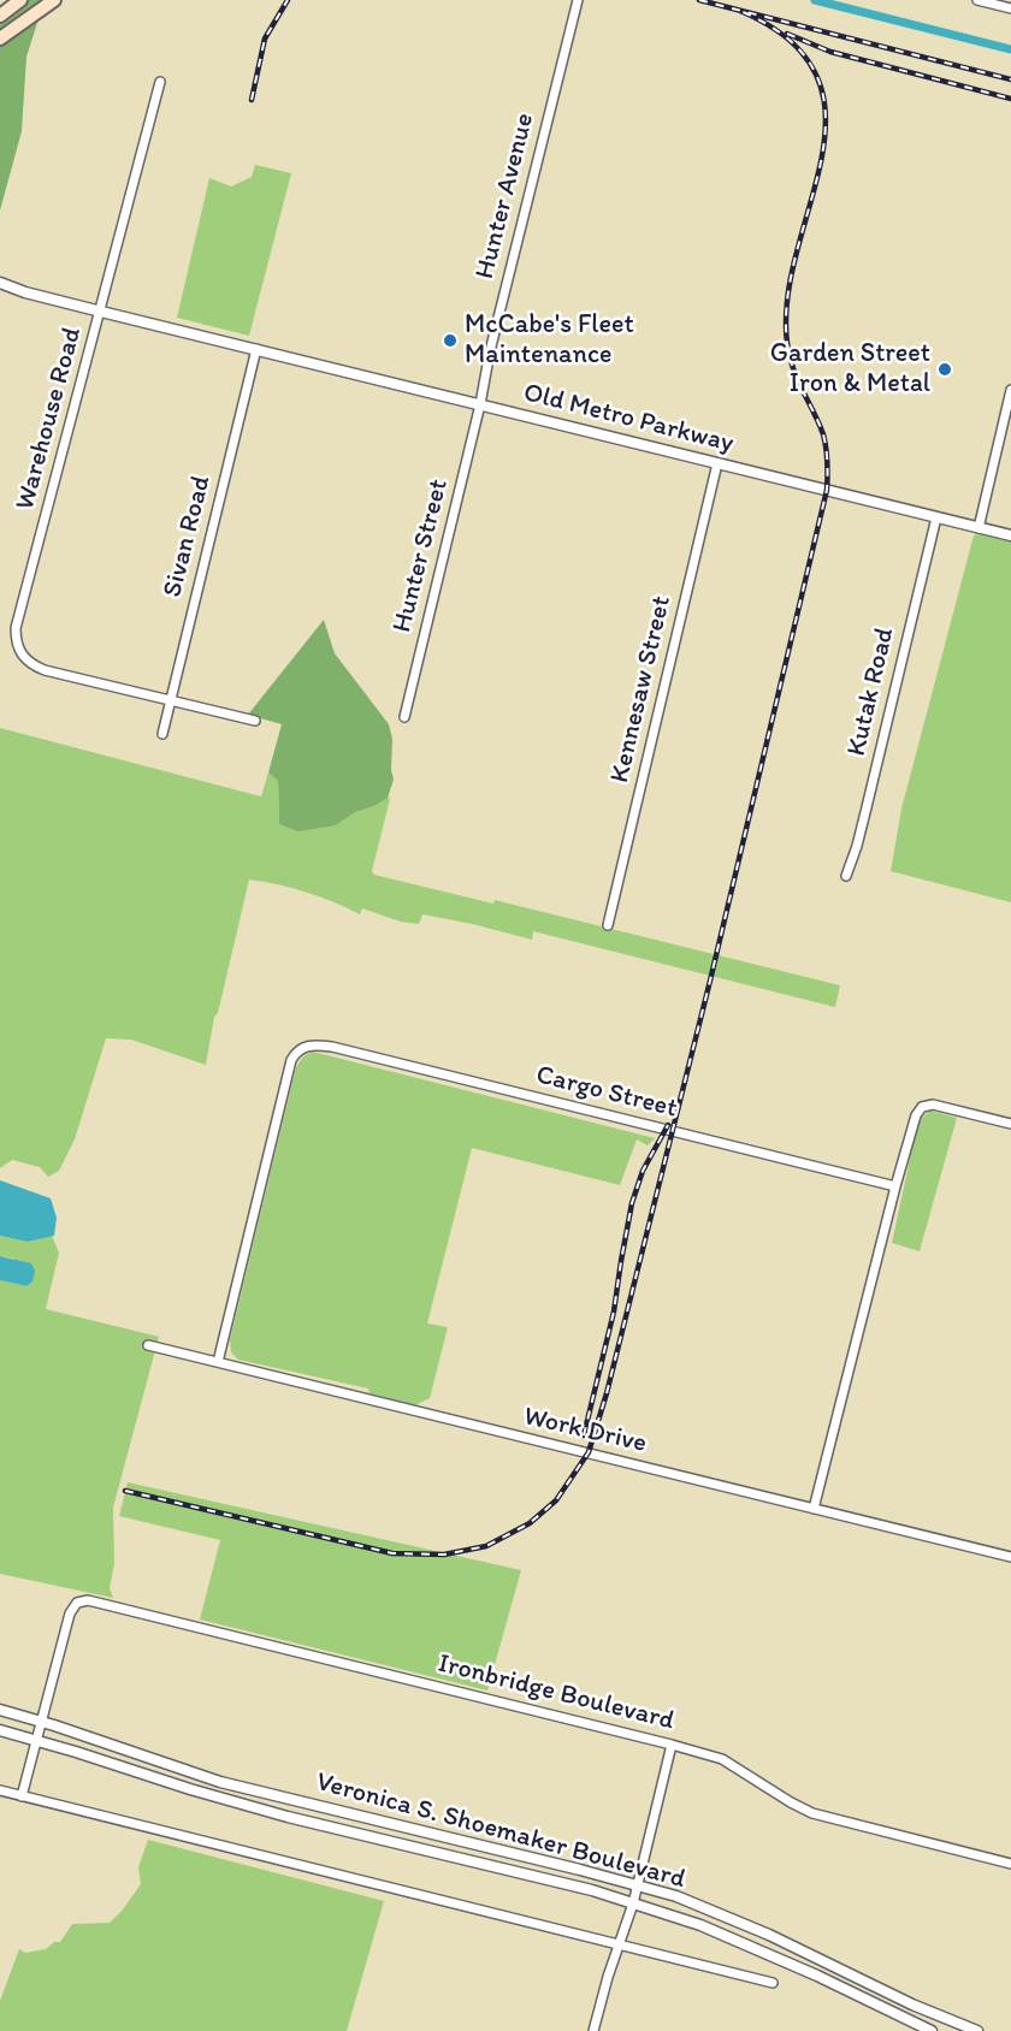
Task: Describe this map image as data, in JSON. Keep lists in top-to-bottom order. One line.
{"streets":{"street":["Hunter Avenue","Warehouse Road","Old Metro Parkway","Sivan Road","Hunter Street","Kennesaw Street","Kutak Road","Cargo Street","Work Drive","Ironbridge Boulevard","Veronica S. Shoemaker Boulevard"]},"crossings":[["Hunter Avenue","Old Metro Parkway"],["Hunter Avenue","Hunter Street"],["Warehouse Road","Old Metro Parkway"],["Warehouse Road","Sivan Road"],["Old Metro Parkway","Sivan Road"],["Old Metro Parkway","Hunter Street"],["Old Metro Parkway","Kennesaw Street"],["Old Metro Parkway","Kutak Road"],["Cargo Street","Work Drive"],["Ironbridge Boulevard","Veronica S. Shoemaker Boulevard"]],"places":["McCabe's Fleet Maintenance","Garden Street Iron & Metal"]}
